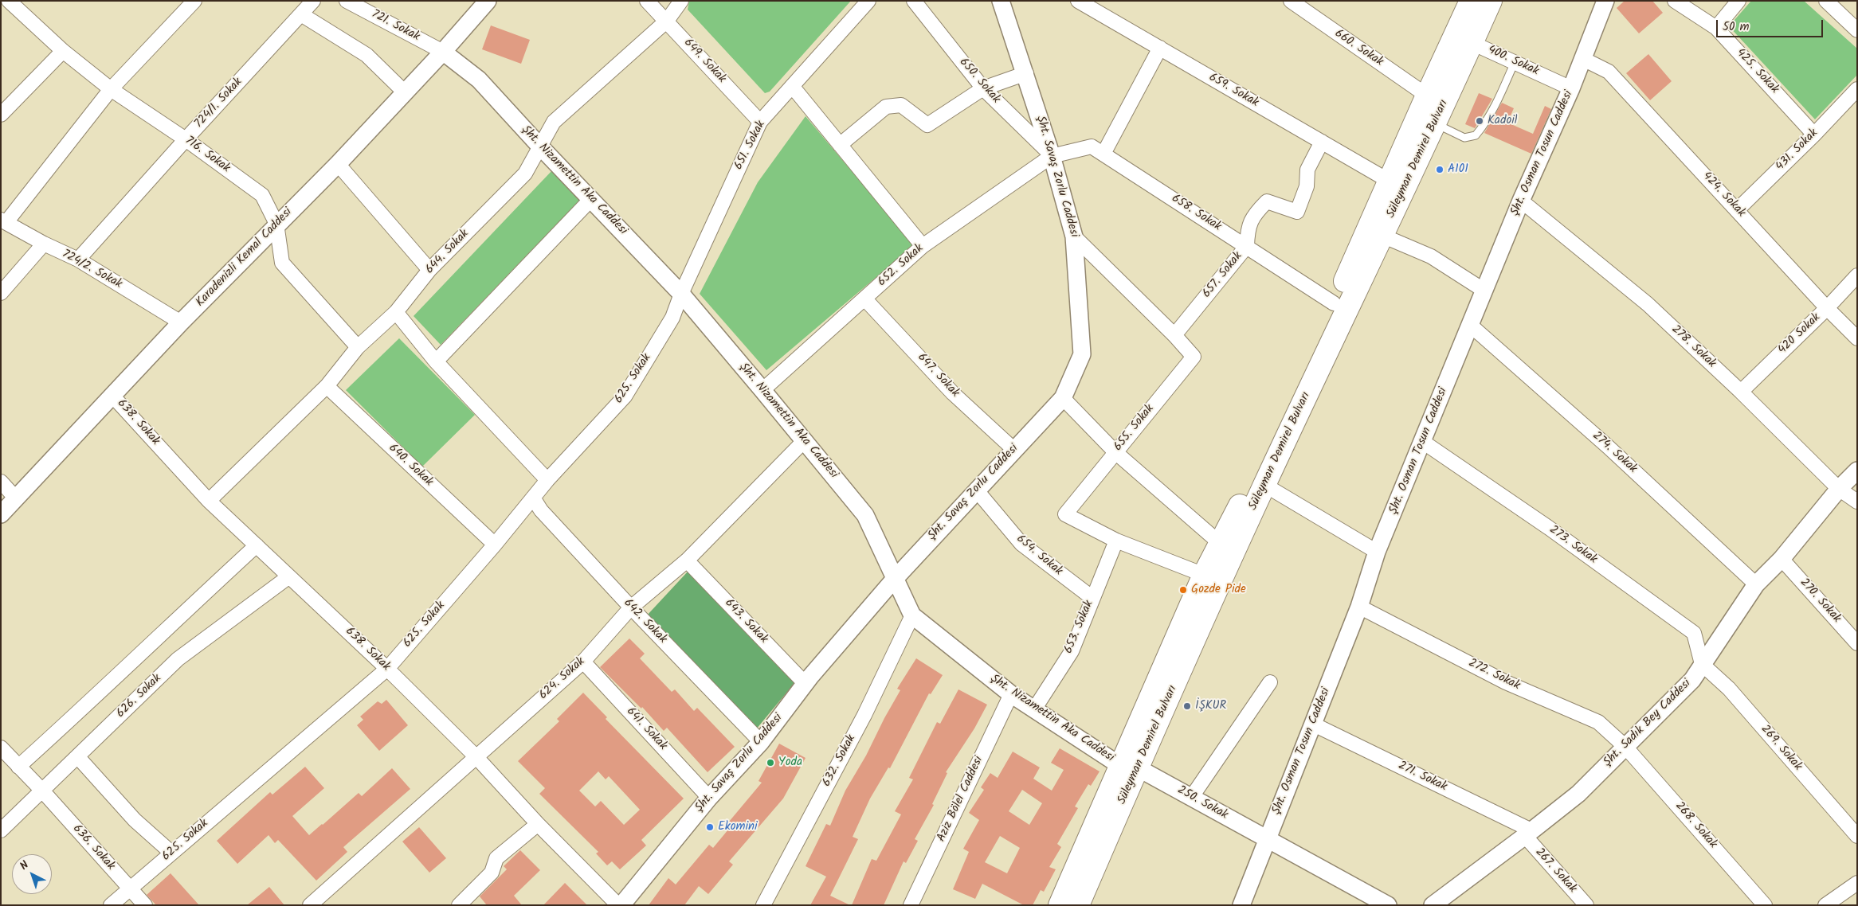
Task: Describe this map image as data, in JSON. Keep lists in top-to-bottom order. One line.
{"streets":{"main road":["Süleyman Demirel Bulvarı"],"street":["721. Sokak","660. Sokak","649. Sokak","400. Sokak","425. Sokak","650. Sokak","659. Sokak","724/1. Sokak","651. Sokak","431. Sokak","Şht. Osman Tosun Caddesi","716. Sokak","Şht. Savaş Zorlu Caddesi","Şht. Nizamettin Aka Caddesi","424. Sokak","658. Sokak","644. Sokak","Karadenizli Kemal Caddesi","652. Sokak","724/2. Sokak","657. Sokak","420 Sokak","278. Sokak","647. Sokak","625. Sokak","638. Sokak","655. Sokak","274. Sokak","640. Sokak","273. Sokak","654. Sokak","270. Sokak","642. Sokak","643. Sokak","653. Sokak","272. Sokak","624. Sokak","626. Sokak","Şht. Sadık Bey Caddesi","641. Sokak","269. Sokak","632. Sokak","271. Sokak","Aziz Bölel Caddesi","250. Sokak","268. Sokak","636. Sokak","267. Sokak"]},"crossings":[["721. Sokak","Şht. Nizamettin Aka Caddesi"],["721. Sokak","Karadenizli Kemal Caddesi"],["660. Sokak","Süleyman Demirel Bulvarı"],["649. Sokak","651. Sokak"],["649. Sokak","644. Sokak"],["400. Sokak","Şht. Osman Tosun Caddesi"],["400. Sokak","Süleyman Demirel Bulvarı"],["425. Sokak","431. Sokak"],["650. Sokak","Şht. Savaş Zorlu Caddesi"],["650. Sokak","658. Sokak"],["650. Sokak","652. Sokak"],["659. Sokak","Süleyman Demirel Bulvarı"],["659. Sokak","657. Sokak"],["724/1. Sokak","716. Sokak"],["724/1. Sokak","724/2. Sokak"],["651. Sokak","Şht. Nizamettin Aka Caddesi"],["651. Sokak","625. Sokak"],["431. Sokak","424. Sokak"],["Şht. Osman Tosun Caddesi","424. Sokak"],["Şht. Osman Tosun Caddesi","278. Sokak"],["Şht. Osman Tosun Caddesi","274. Sokak"],["Şht. Osman Tosun Caddesi","273. Sokak"],["Şht. Osman Tosun Caddesi","272. Sokak"],["Şht. Osman Tosun Caddesi","271. Sokak"],["Şht. Osman Tosun Caddesi","250. Sokak"],["716. Sokak","644. Sokak"],["716. Sokak","Karadenizli Kemal Caddesi"],["Süleyman Demirel Bulvarı","Şht. Nizamettin Aka Caddesi"],["Süleyman Demirel Bulvarı","658. Sokak"],["Süleyman Demirel Bulvarı","655. Sokak"],["Süleyman Demirel Bulvarı","250. Sokak"],["Şht. Savaş Zorlu Caddesi","Şht. Nizamettin Aka Caddesi"],["Şht. Savaş Zorlu Caddesi","658. Sokak"],["Şht. Savaş Zorlu Caddesi","652. Sokak"],["Şht. Savaş Zorlu Caddesi","647. Sokak"],["Şht. Savaş Zorlu Caddesi","638. Sokak"],["Şht. Savaş Zorlu Caddesi","655. Sokak"],["Şht. Savaş Zorlu Caddesi","654. Sokak"],["Şht. Savaş Zorlu Caddesi","642. Sokak"],["Şht. Savaş Zorlu Caddesi","643. Sokak"],["Şht. Savaş Zorlu Caddesi","641. Sokak"],["Şht. Nizamettin Aka Caddesi","644. Sokak"],["Şht. Nizamettin Aka Caddesi","Karadenizli Kemal Caddesi"],["Şht. Nizamettin Aka Caddesi","652. Sokak"],["Şht. Nizamettin Aka Caddesi","625. Sokak"],["Şht. Nizamettin Aka Caddesi","653. Sokak"],["Şht. Nizamettin Aka Caddesi","624. Sokak"],["Şht. Nizamettin Aka Caddesi","632. Sokak"],["Şht. Nizamettin Aka Caddesi","Aziz Bölel Caddesi"],["Şht. Nizamettin Aka Caddesi","250. Sokak"],["424. Sokak","420 Sokak"],["658. Sokak","652. Sokak"],["658. Sokak","657. Sokak"],["644. Sokak","638. Sokak"],["644. Sokak","640. Sokak"],["Karadenizli Kemal Caddesi","724/2. Sokak"],["Karadenizli Kemal Caddesi","638. Sokak"],["652. Sokak","647. Sokak"],["657. Sokak","655. Sokak"],["420 Sokak","278. Sokak"],["278. Sokak","Şht. Sadık Bey Caddesi"],["625. Sokak","638. Sokak"],["625. Sokak","640. Sokak"],["625. Sokak","642. Sokak"],["625. Sokak","636. Sokak"],["638. Sokak","624. Sokak"],["638. Sokak","626. Sokak"],["655. Sokak","653. Sokak"],["274. Sokak","Şht. Sadık Bey Caddesi"],["273. Sokak","Şht. Sadık Bey Caddesi"],["273. Sokak","269. Sokak"],["654. Sokak","653. Sokak"],["270. Sokak","Şht. Sadık Bey Caddesi"],["642. Sokak","624. Sokak"],["643. Sokak","624. Sokak"],["272. Sokak","Şht. Sadık Bey Caddesi"],["272. Sokak","268. Sokak"],["624. Sokak","641. Sokak"],["626. Sokak","636. Sokak"],["Şht. Sadık Bey Caddesi","269. Sokak"],["Şht. Sadık Bey Caddesi","271. Sokak"],["Şht. Sadık Bey Caddesi","268. Sokak"],["Şht. Sadık Bey Caddesi","267. Sokak"],["271. Sokak","267. Sokak"]],"places":["Kadoil","A101","Gozde Pide","İŞKUR","Yoda","Ekomini"],"scale_bar":"50 m","north":"top left"}
